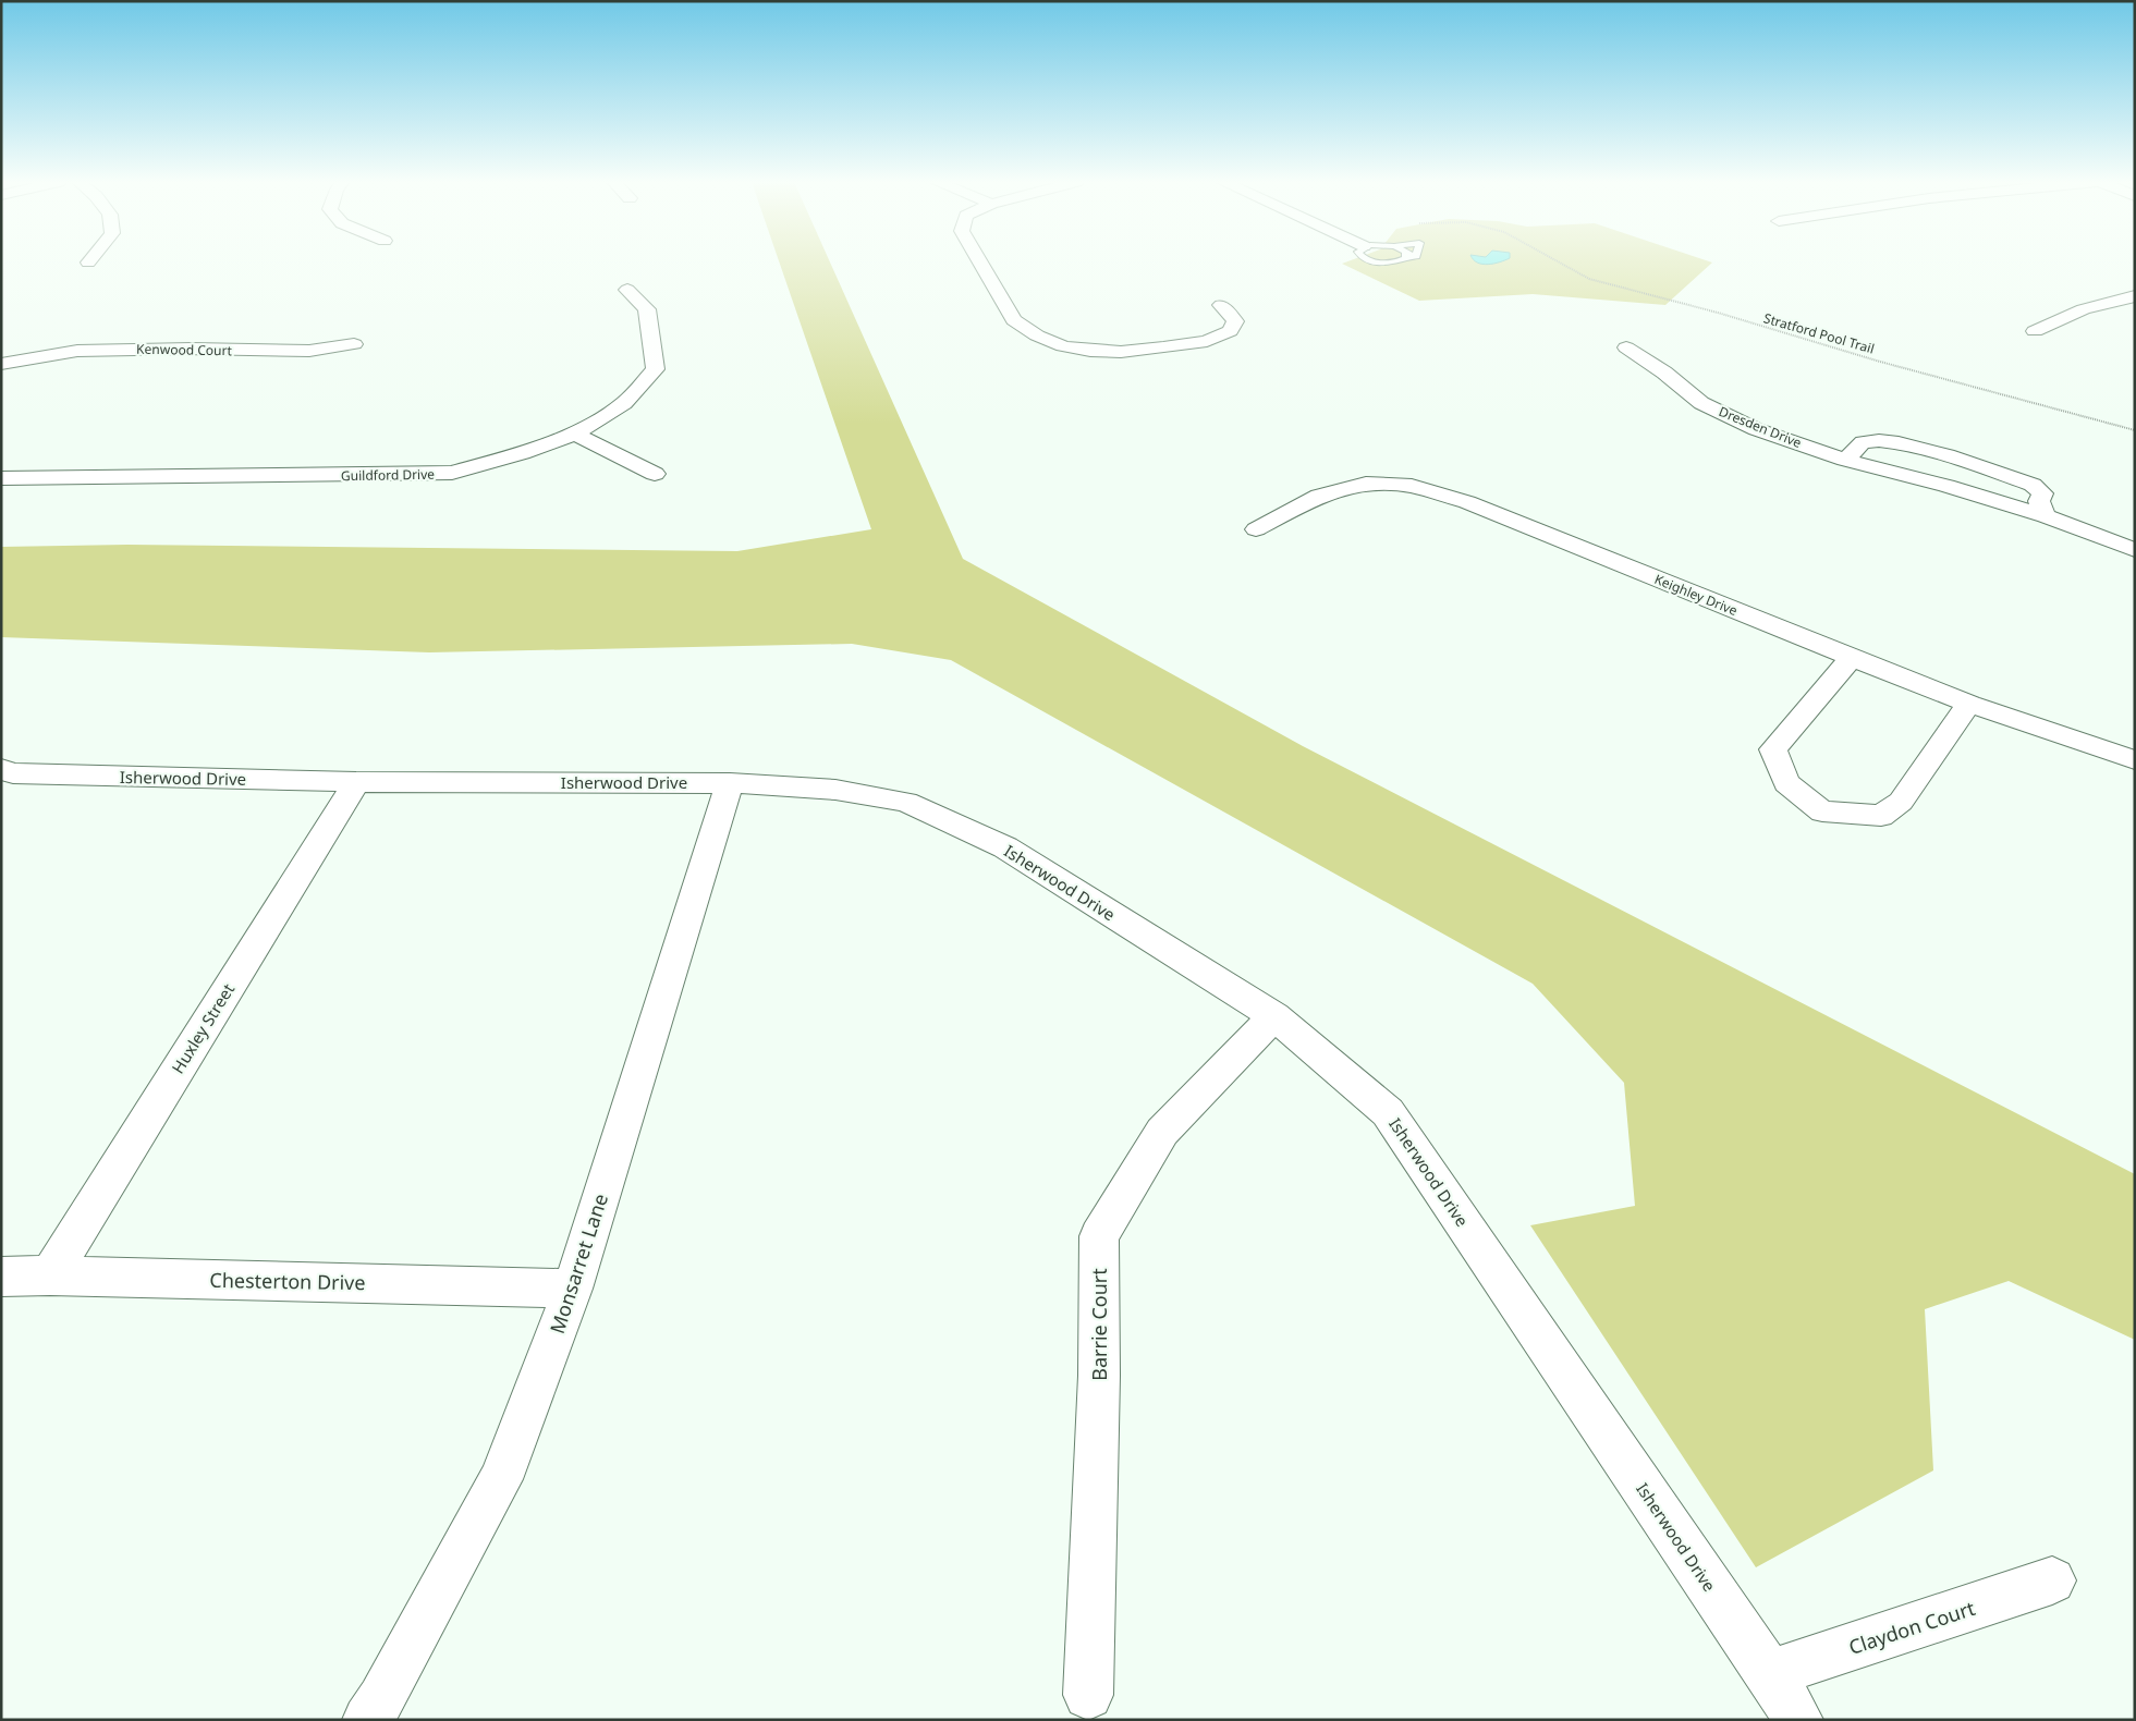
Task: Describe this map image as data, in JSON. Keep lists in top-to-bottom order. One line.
{"streets":{"street":["Kenwood Court","Dresden Drive","Guildford Drive","Keighley Drive","Isherwood Drive","Huxley Street","Monsarret Lane","Chesterton Drive","Barrie Court","Claydon Court"],"path":["Stratford Pool Trail"]},"crossings":[["Isherwood Drive","Huxley Street"],["Isherwood Drive","Monsarret Lane"],["Isherwood Drive","Barrie Court"],["Isherwood Drive","Claydon Court"],["Huxley Street","Chesterton Drive"],["Monsarret Lane","Chesterton Drive"]]}
